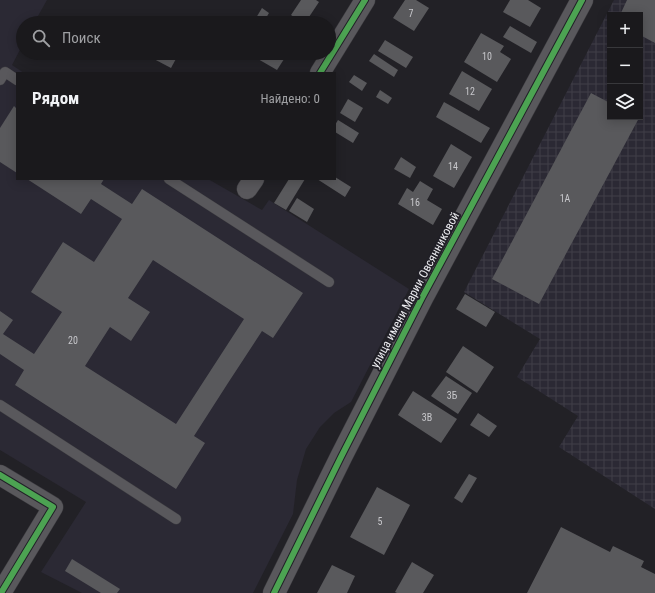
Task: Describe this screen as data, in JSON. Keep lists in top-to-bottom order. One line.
{"streets":{"street":["улица имени Марии Овсянниковой"]},"house_numbers":["7","10","12","14","1А","16","20","3Б","3В","5"],"page":{"map_buttons":["+","−"],"search":"Поиск","heading":["Рядом","Найдено: 0"]}}
